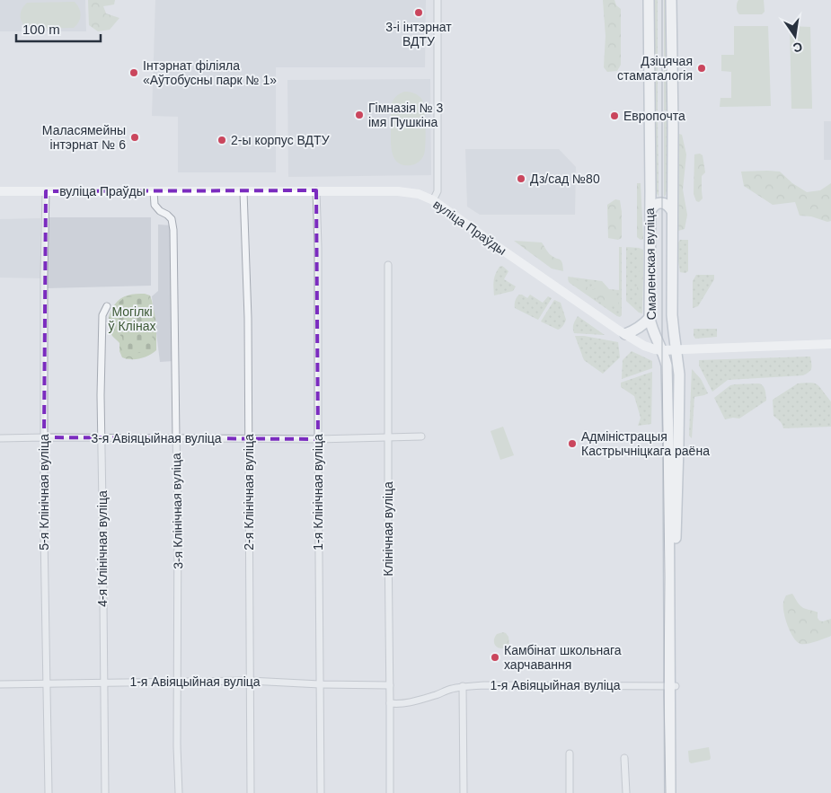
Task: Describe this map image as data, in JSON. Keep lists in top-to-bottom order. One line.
{"streets":{"main road":["вуліца Праўды","Смаленская вуліца"],"street":["3-я Авіяцыйная вуліца","5-я Клінічная вуліца","2-я Клінічная вуліца","1-я Клінічная вуліца","3-я Клінічная вуліца","Клінічная вуліца","4-я Клінічная вуліца","1-я Авіяцыйная вуліца"]},"crossings":[["вуліца Праўды","Смаленская вуліца"],["вуліца Праўды","5-я Клінічная вуліца"],["вуліца Праўды","2-я Клінічная вуліца"],["вуліца Праўды","1-я Клінічная вуліца"],["вуліца Праўды","3-я Клінічная вуліца"],["Смаленская вуліца","1-я Авіяцыйная вуліца"],["3-я Авіяцыйная вуліца","5-я Клінічная вуліца"],["3-я Авіяцыйная вуліца","2-я Клінічная вуліца"],["3-я Авіяцыйная вуліца","1-я Клінічная вуліца"],["3-я Авіяцыйная вуліца","3-я Клінічная вуліца"],["3-я Авіяцыйная вуліца","Клінічная вуліца"],["3-я Авіяцыйная вуліца","4-я Клінічная вуліца"],["5-я Клінічная вуліца","1-я Авіяцыйная вуліца"],["2-я Клінічная вуліца","1-я Авіяцыйная вуліца"],["1-я Клінічная вуліца","1-я Авіяцыйная вуліца"],["3-я Клінічная вуліца","1-я Авіяцыйная вуліца"],["Клінічная вуліца","1-я Авіяцыйная вуліца"],["4-я Клінічная вуліца","1-я Авіяцыйная вуліца"]],"parks":["Могілкі ў Клінах"],"places":["3-і інтэрнат ВДТУ","Дзіцячая стаматалогія","Інтэрнат філіяла «Аўтобусны парк № 1»","Гімназія № 3 імя Пушкіна","Европочта","Маласямейны інтэрнат № 6","2-ы корпус ВДТУ","Дз/сад №80","Адміністрацыя Кастрычніцкага раёна","Камбінат школьнага харчавання"],"scale_bar":"100 m","north":"bottom"}
